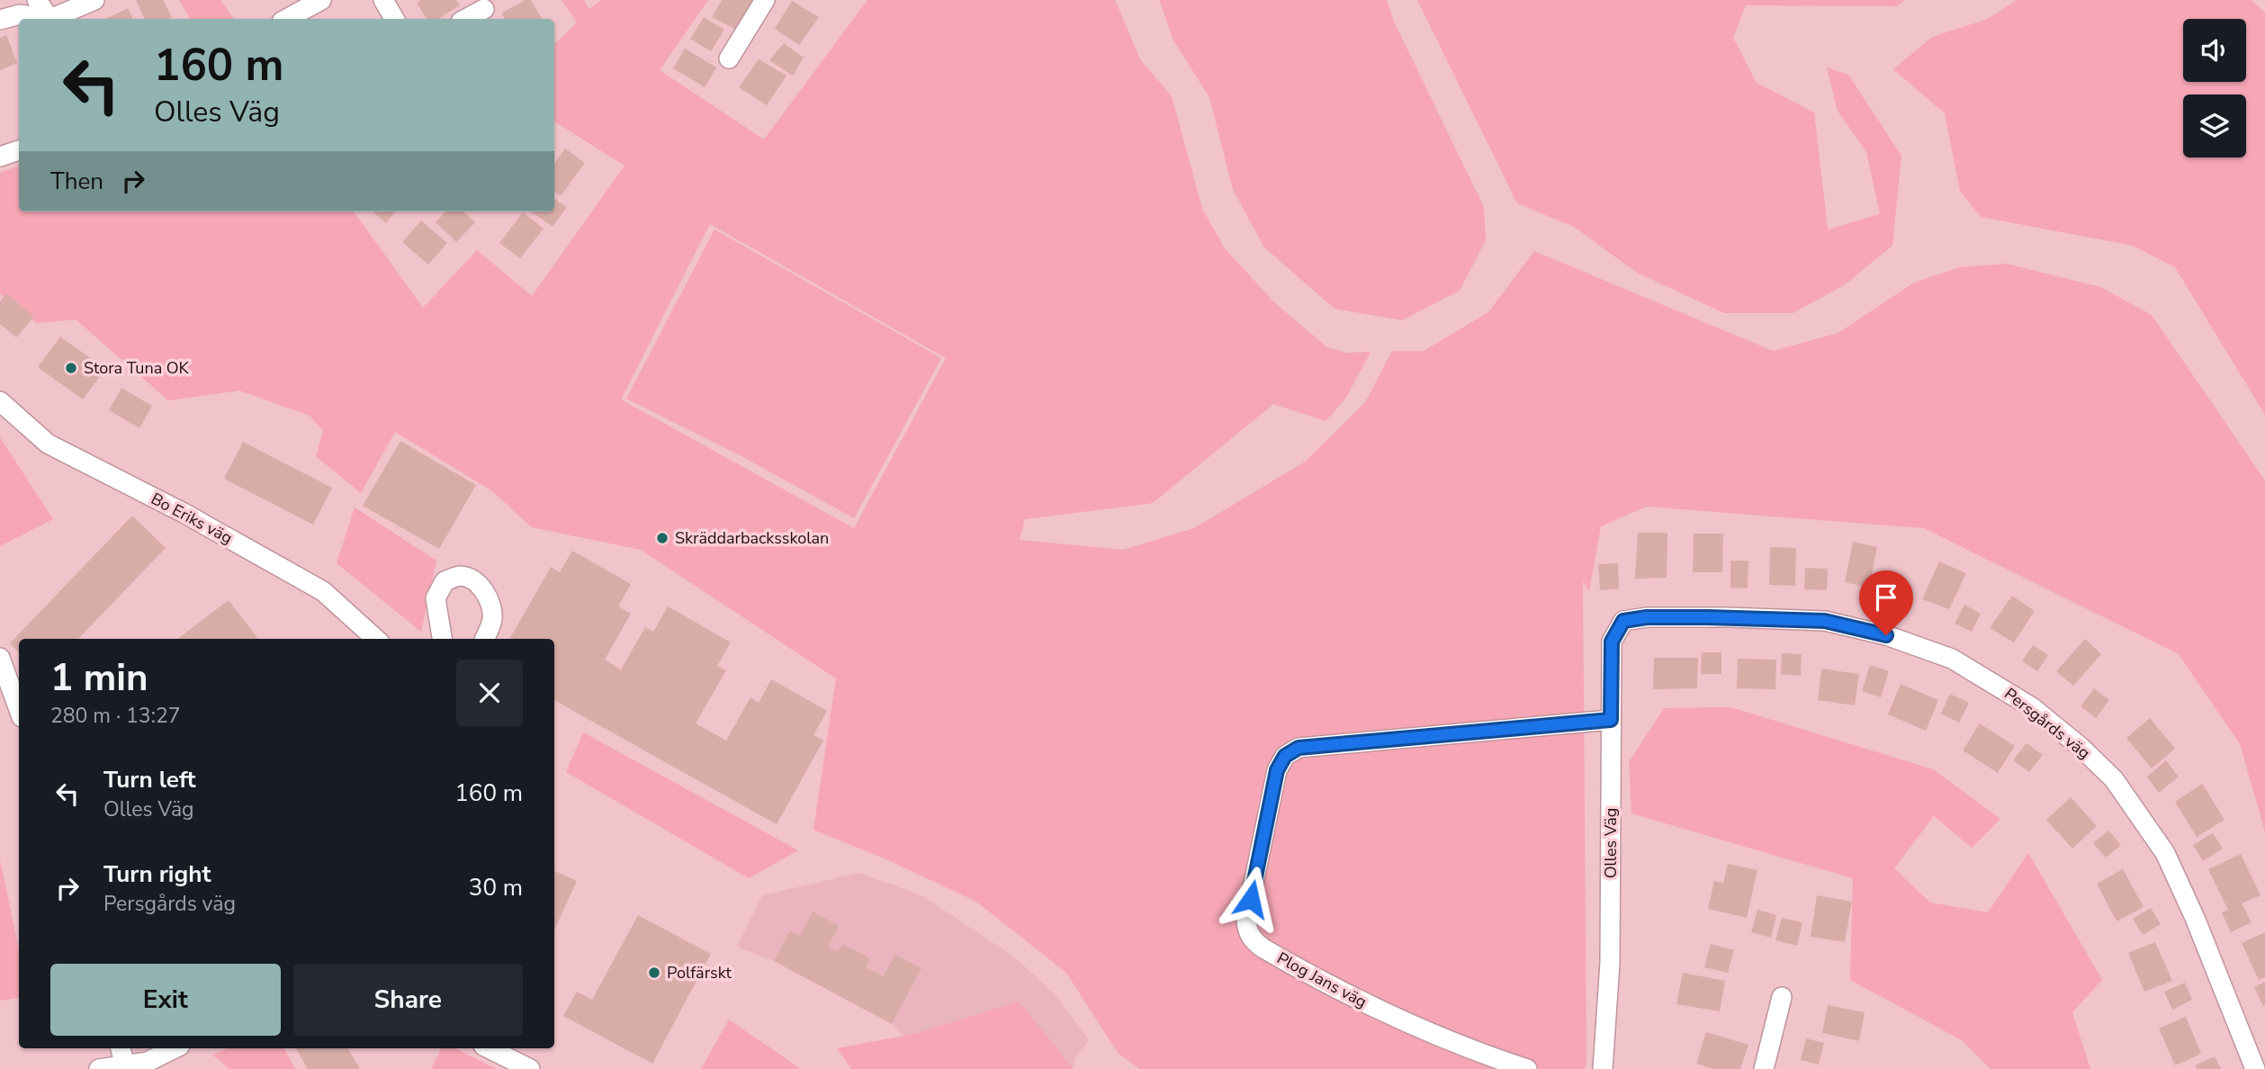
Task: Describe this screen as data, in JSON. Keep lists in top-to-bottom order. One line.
{"streets":{"street":["Bo Eriks väg","Persgårds väg","Olles Väg","Plog Jans väg"]},"crossings":[["Persgårds väg","Olles Väg"],["Olles Väg","Plog Jans väg"]],"places":["Stora Tuna OK","Skräddarbacksskolan","Polfärskt"],"page":{"turn":["160 m","Olles Väg"],"then":"Then","heading":["1 min","280 m · 13:27"],"list":[{"name":"Turn left","note":"Olles Väg","value":"160 m"},{"name":"Turn right","note":"Persgårds väg","value":"30 m"}],"buttons":["Exit","Share"]}}
